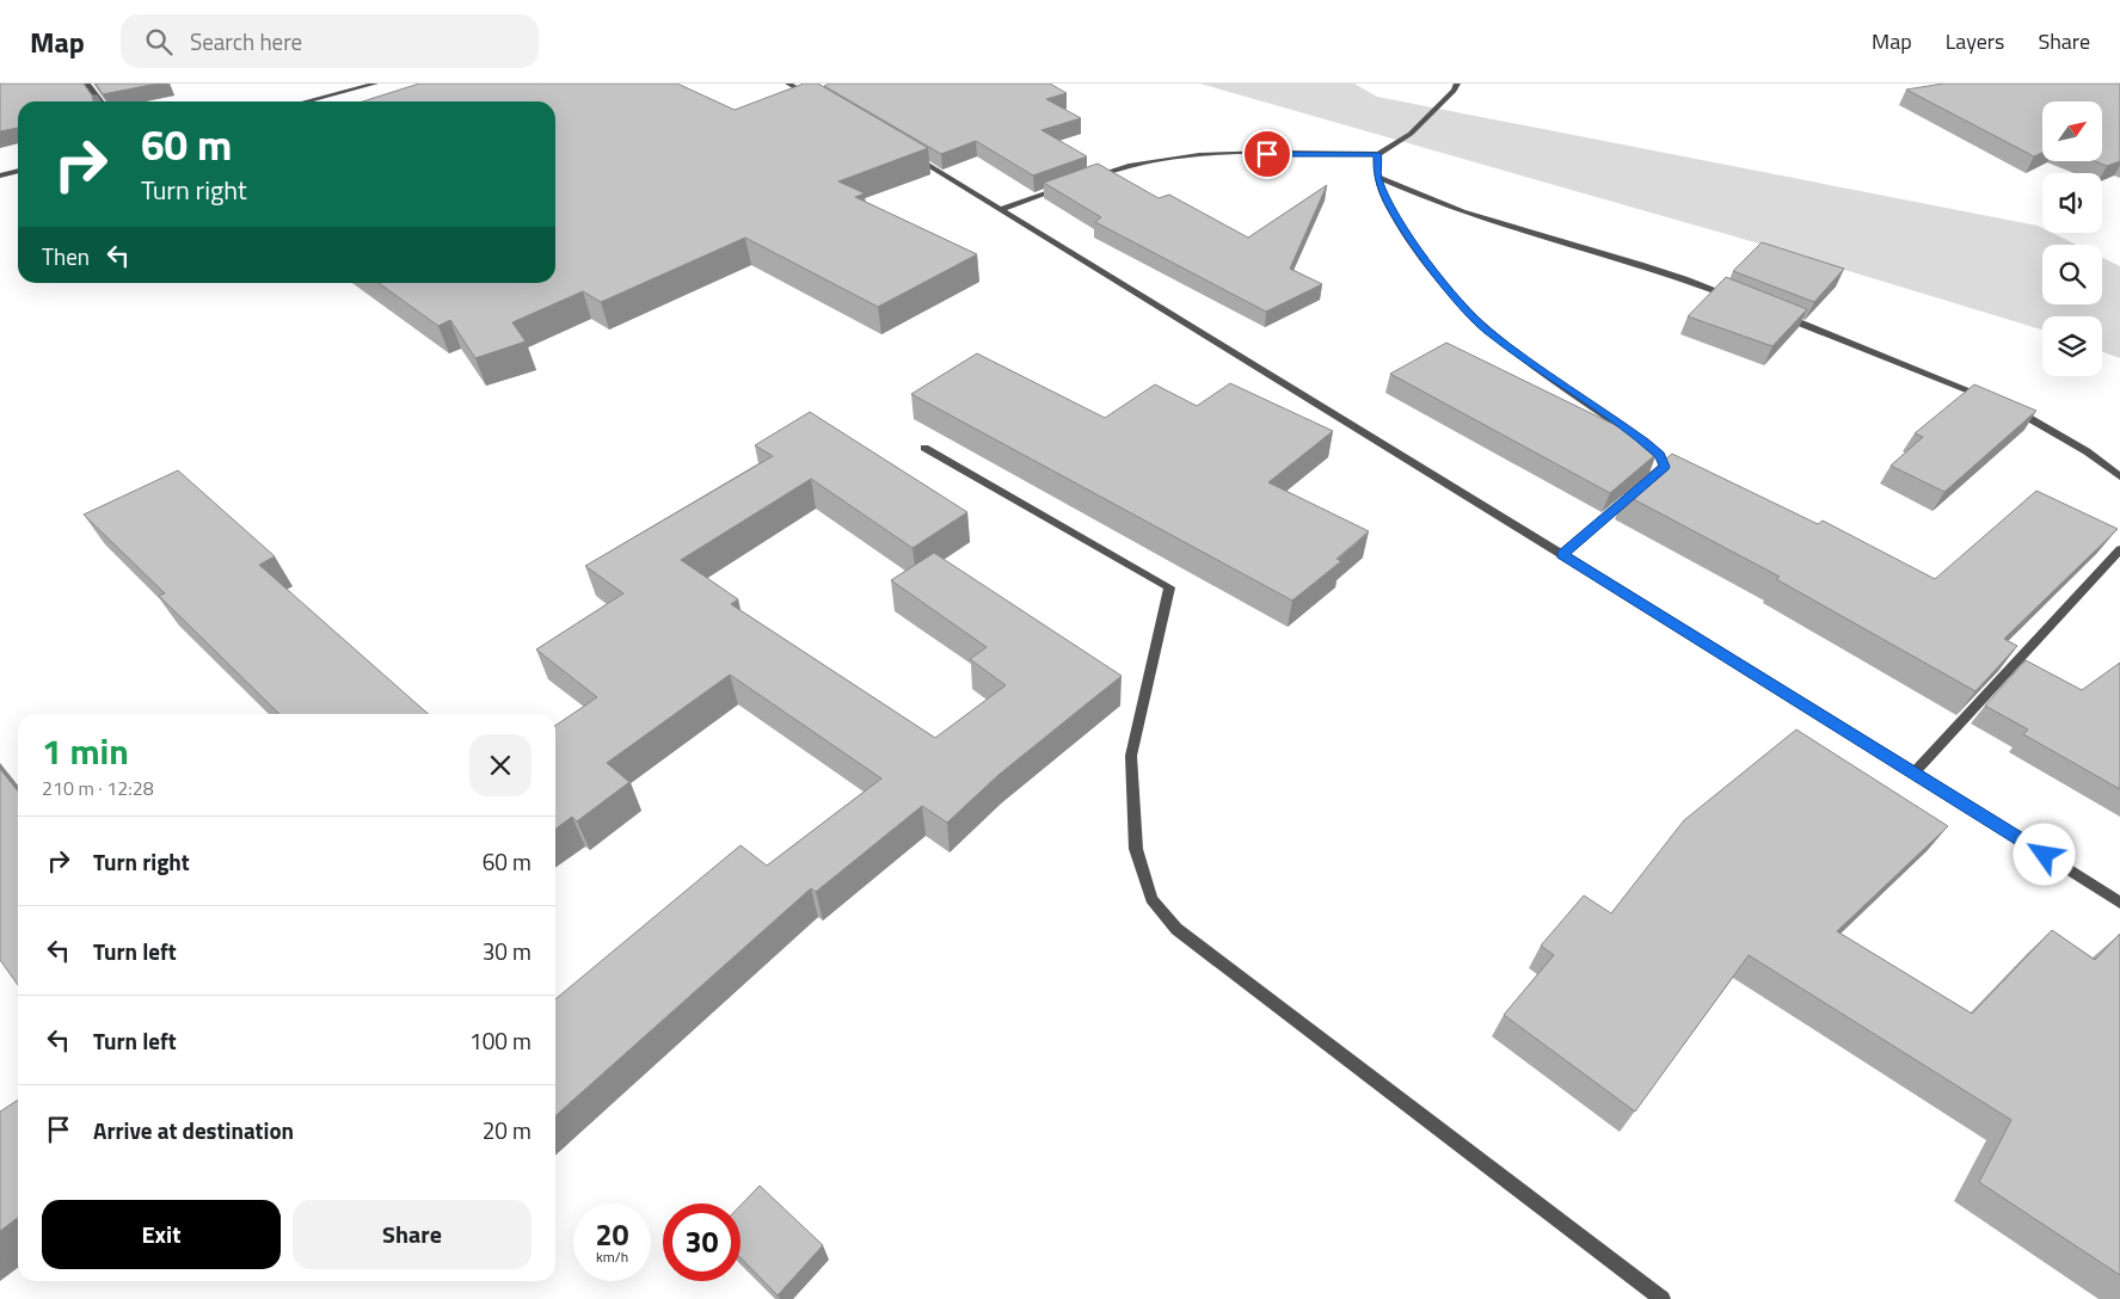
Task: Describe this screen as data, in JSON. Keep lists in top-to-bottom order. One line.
{"north":"top right","page":{"header":"Map","search":"Search here","nav":["Map","Layers","Share"],"turn":["60 m","Turn right"],"then":"Then","heading":["1 min","210 m · 12:28"],"list":[{"name":"Turn right","value":"60 m"},{"name":"Turn left","value":"30 m"},{"name":"Turn left","value":"100 m"},{"name":"Arrive at destination","value":"20 m"}],"buttons":["Exit","Share"],"speed":"20 km/h","limit":"30"}}
